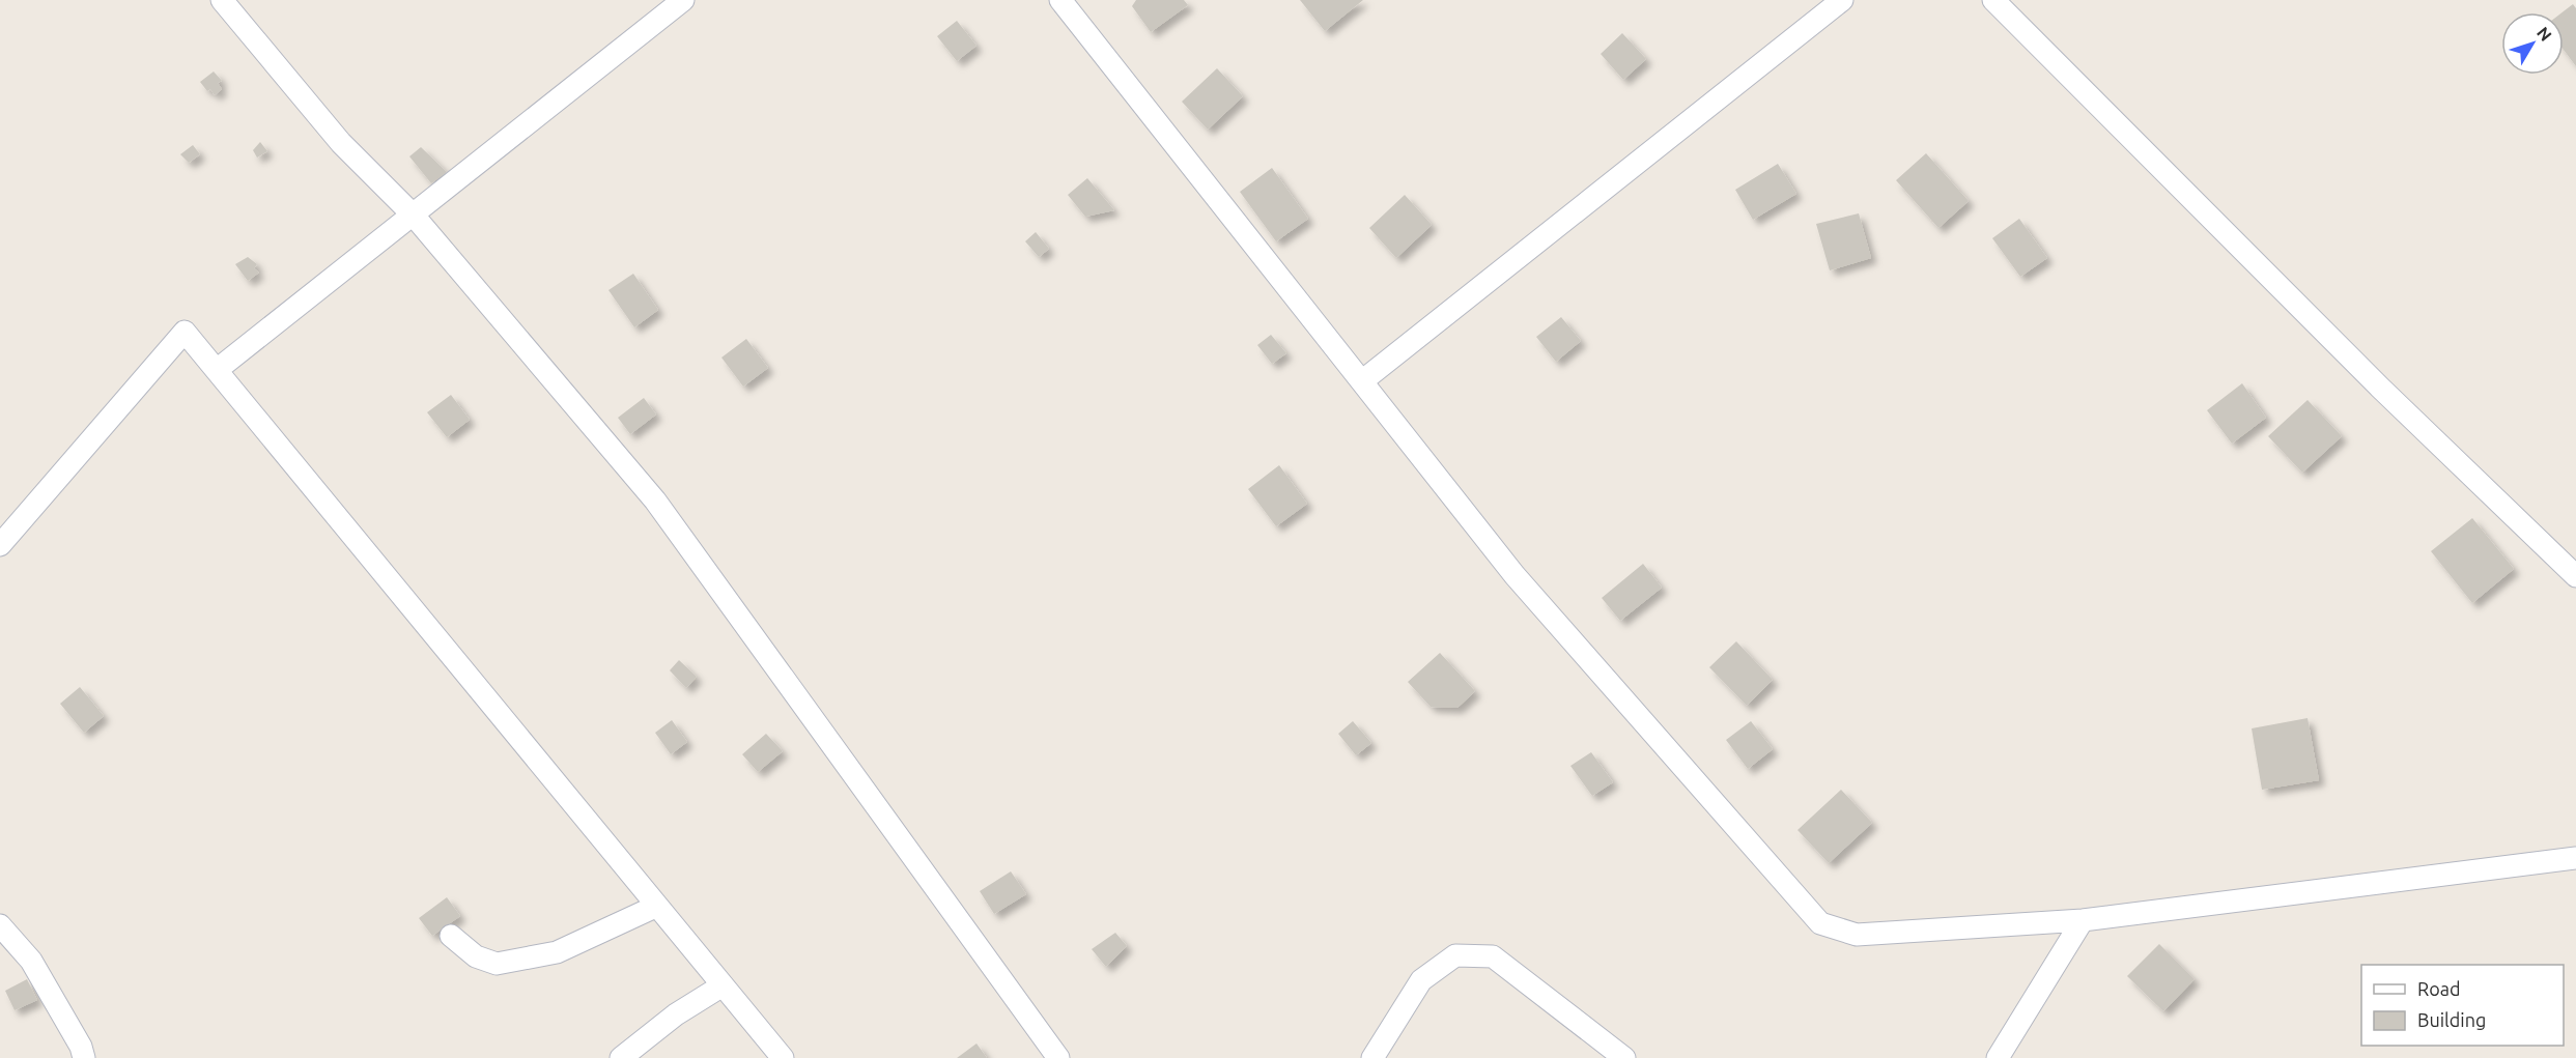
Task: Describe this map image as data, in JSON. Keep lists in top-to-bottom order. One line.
{"legend":["Road","Building"],"north":"top right"}
